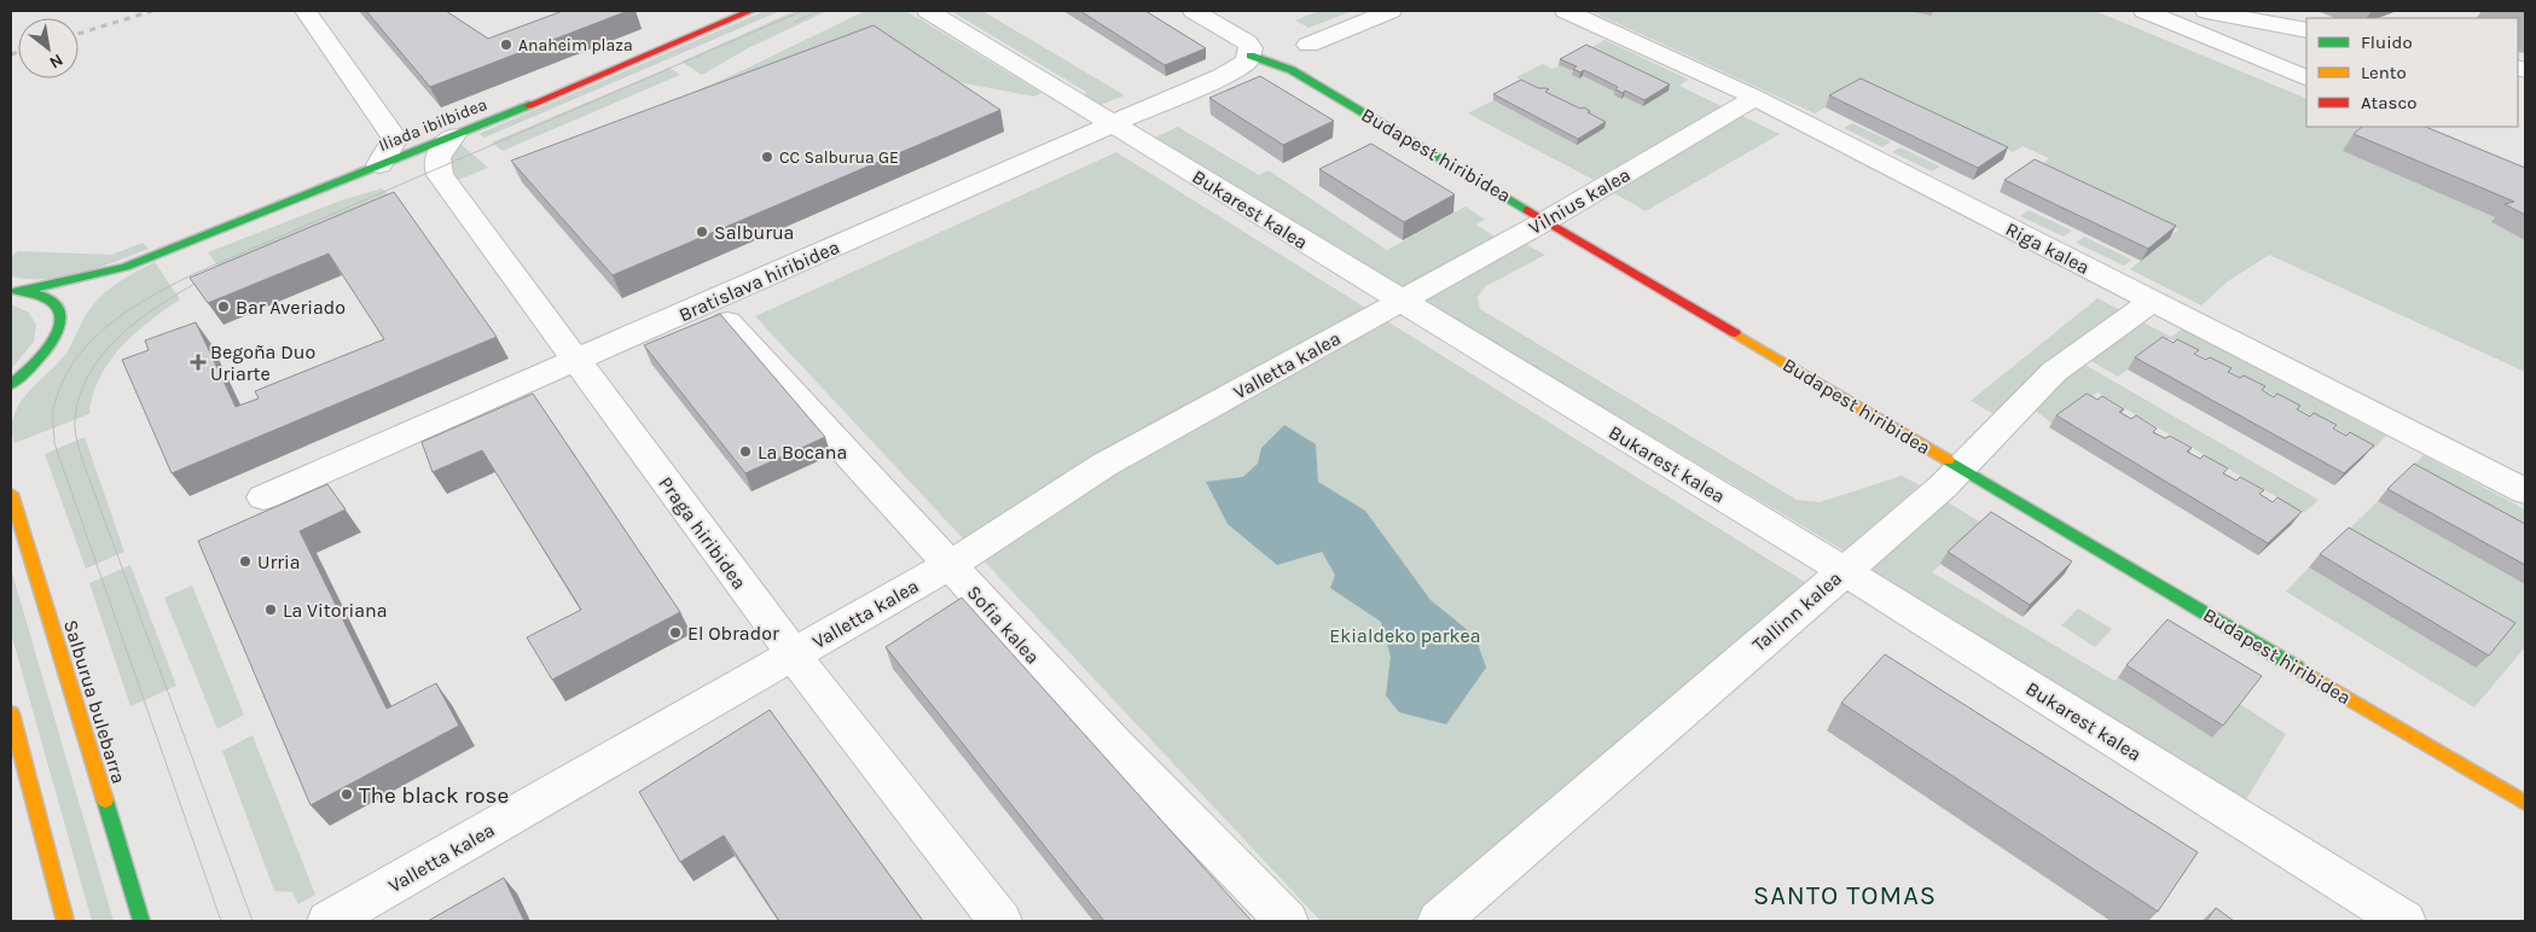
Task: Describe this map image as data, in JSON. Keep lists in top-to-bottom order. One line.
{"streets":{"main road":["Iliada ibilbidea","Budapest hiribidea","Salburua bulebarra"],"street":["Vilnius kalea","Bukarest kalea","Riga kalea","Bratislava hiribidea","Valletta kalea","Praga hiribidea","Tallinn kalea","Sofia kalea"]},"crossings":[["Iliada ibilbidea","Praga hiribidea"],["Budapest hiribidea","Vilnius kalea"],["Budapest hiribidea","Bratislava hiribidea"],["Budapest hiribidea","Tallinn kalea"],["Vilnius kalea","Bukarest kalea"],["Vilnius kalea","Riga kalea"],["Vilnius kalea","Valletta kalea"],["Bukarest kalea","Bratislava hiribidea"],["Bukarest kalea","Valletta kalea"],["Bukarest kalea","Tallinn kalea"],["Riga kalea","Tallinn kalea"],["Bratislava hiribidea","Praga hiribidea"],["Valletta kalea","Praga hiribidea"],["Valletta kalea","Sofia kalea"]],"districts":["SANTO TOMAS"],"parks":["Ekialdeko parkea"],"places":{"other":["Anaheim plaza","CC Salburua GE","Salburua","Bar Averiado","La Bocana","Urria","La Vitoriana","El Obrador","The black rose"],"health":["Begoña Duo Uriarte"]},"legend":["Fluido","Lento","Atasco"],"north":"bottom right"}
